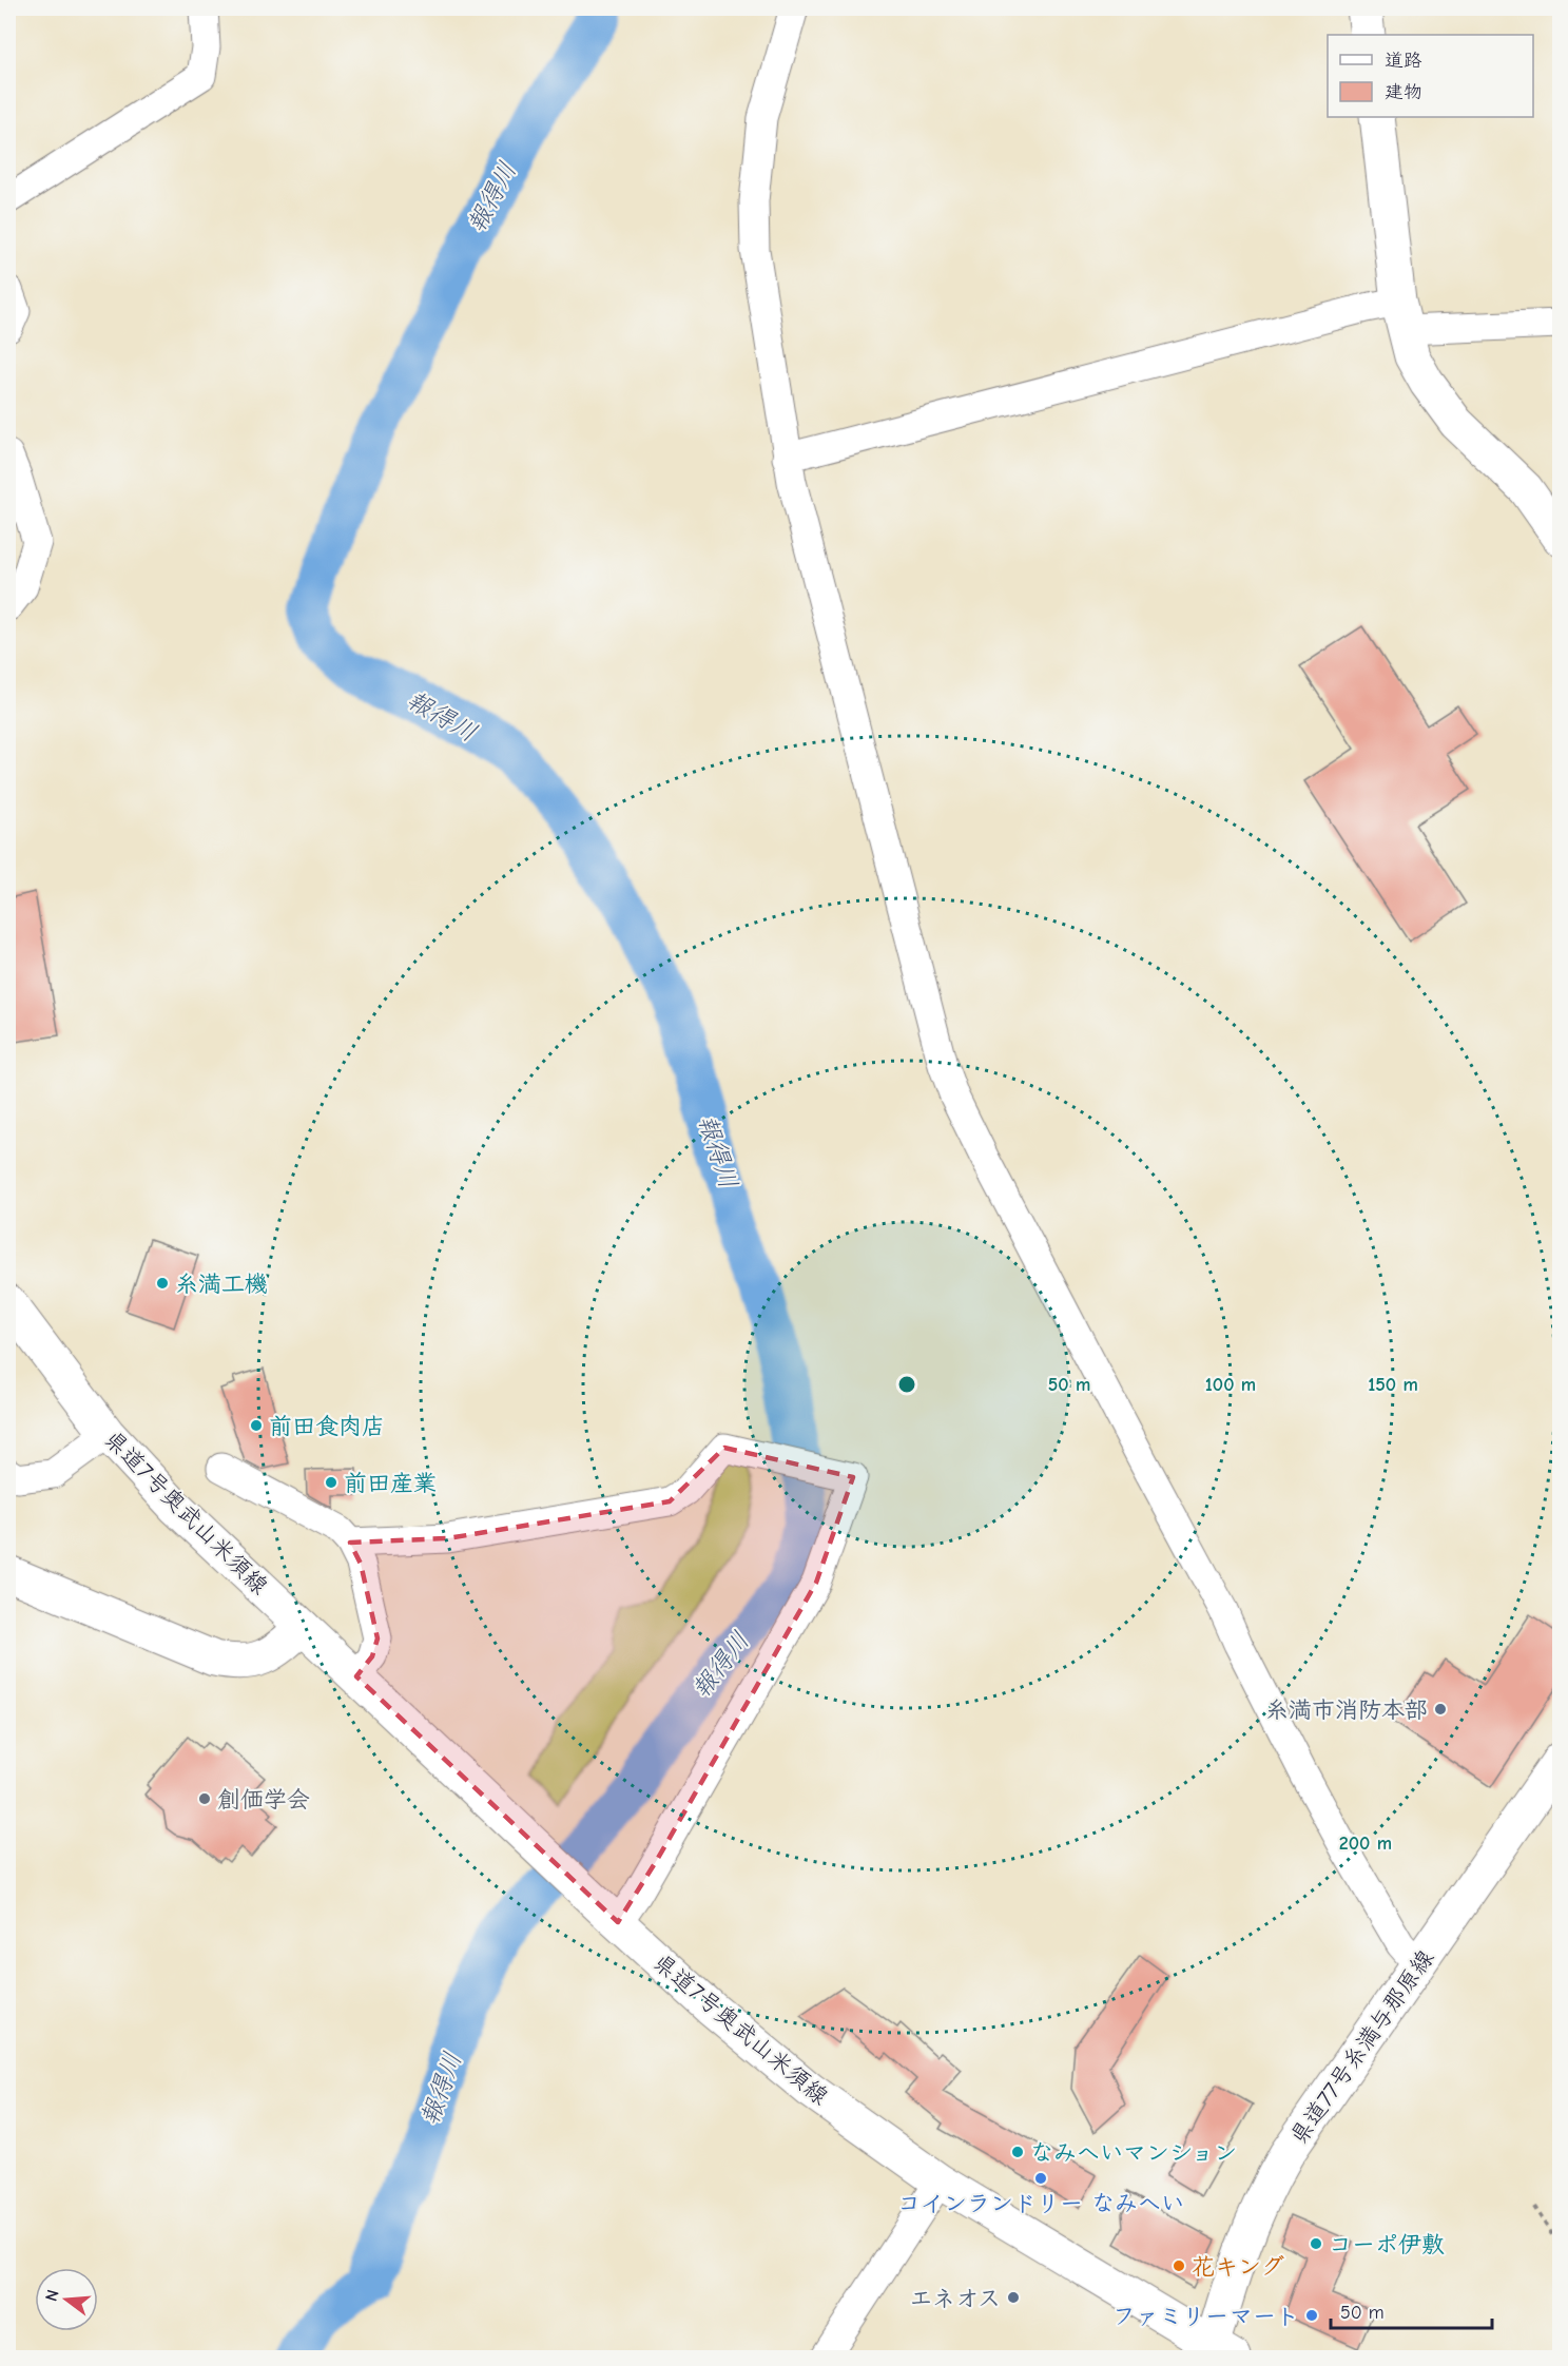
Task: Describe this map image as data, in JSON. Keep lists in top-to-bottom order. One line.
{"streets":{"main road":["県道7号奥武山米須線","県道77号糸満与那原線"]},"crossings":[["県道7号奥武山米須線","県道77号糸満与那原線"]],"water":["報得川"],"places":["糸満工機","前田食肉店","前田産業","糸満市消防本部","創価学会","なみへいマンション","コインランドリー なみへい","コーポ伊敷","花キング","エネオス","ファミリーマート"],"legend":["道路","建物"],"scale_bar":"50 m","north":"left","rings":["50 m","100 m","150 m","200 m"]}
